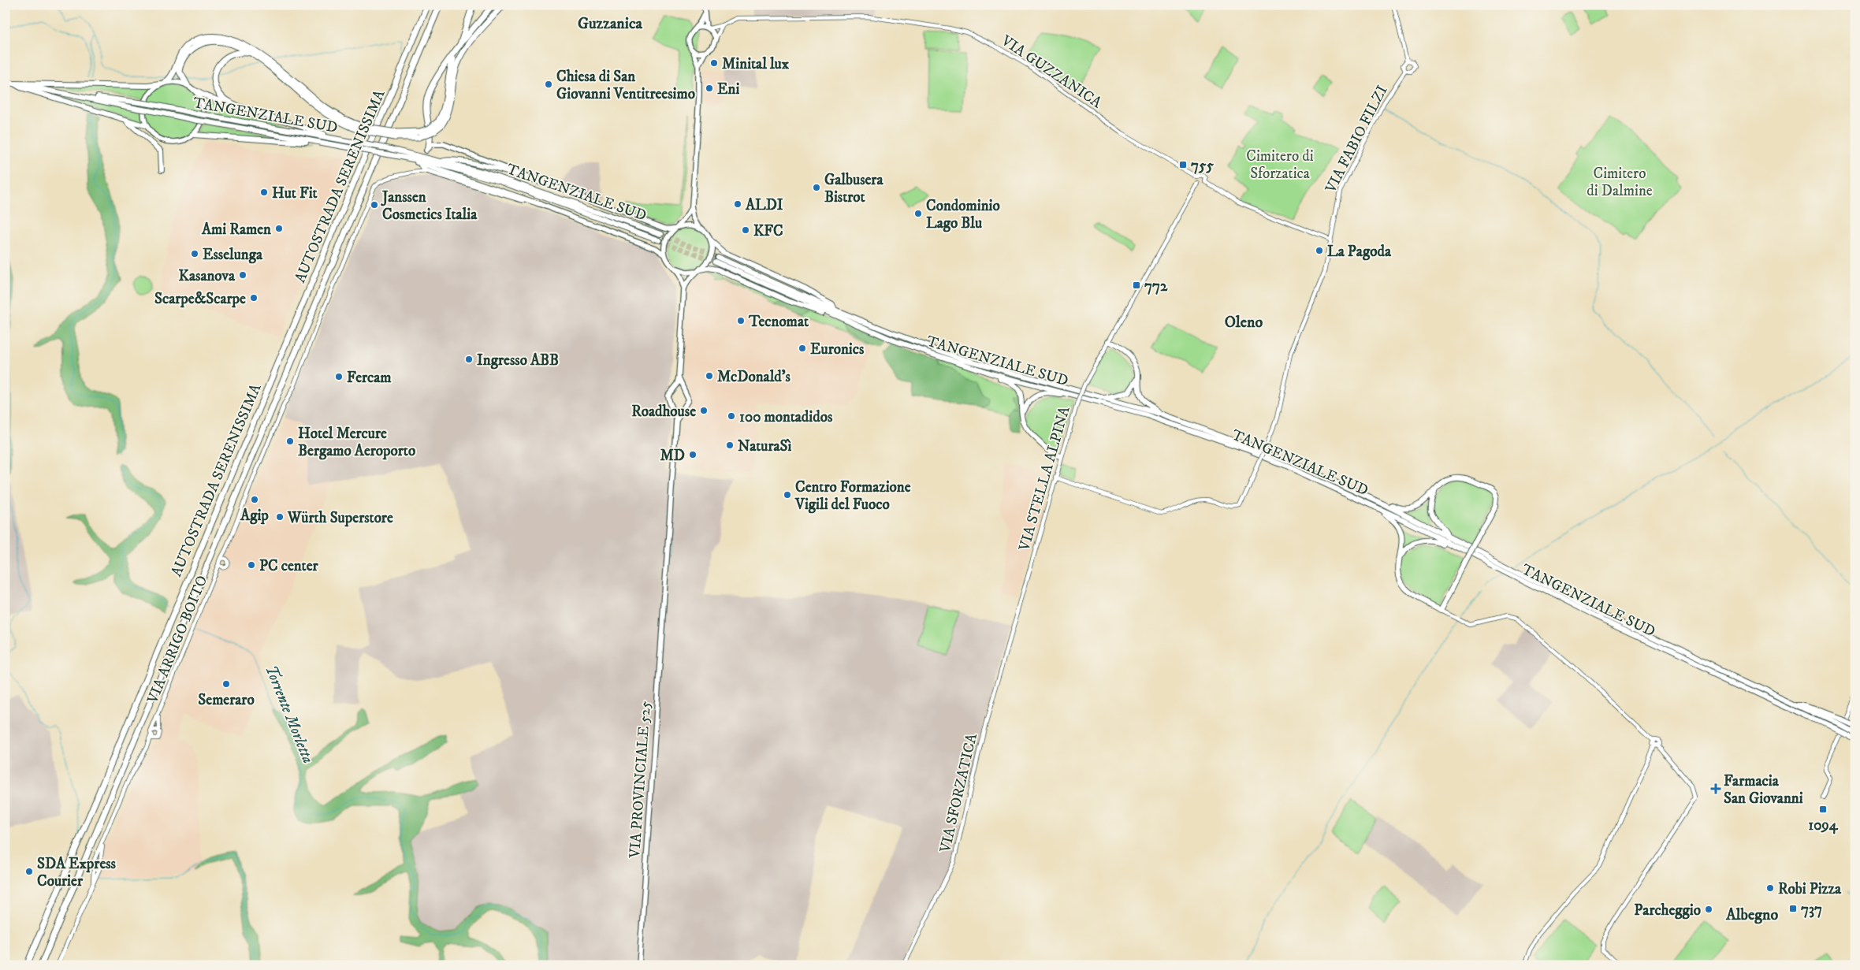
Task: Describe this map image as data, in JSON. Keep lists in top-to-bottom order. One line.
{"streets":{"highway":["TANGENZIALE SUD","AUTOSTRADA SERENISSIMA"],"main road":["VIA PROVINCIALE 525"],"street":["VIA GUZZANICA","VIA FABIO FILZI","VIA STELLA ALPINA","VIA ARRIGO BOITO","VIA SFORZATICA"]},"crossings":[["VIA GUZZANICA","VIA STELLA ALPINA"],["VIA FABIO FILZI","VIA STELLA ALPINA"],["VIA STELLA ALPINA","VIA SFORZATICA"]],"districts":["Guzzanica","Oleno","Albegno"],"water":["Torrente Morletta"],"parks":["Cimitero di Sforzatica","Cimitero di Dalmine"],"places":{"other":["Minital lux","Chiesa di San Giovanni Ventitreesimo","Eni","Galbusera Bistrot","Hut Fit","ALDI","Janssen Cosmetics Italia","Condominio Lago Blu","Ami Ramen","KFC","La Pagoda","Esselunga","Kasanova","Scarpe&Scarpe","Tecnomat","Euronics","Ingresso ABB","McDonald's","Fercam","Roadhouse","100 montadidos","Hotel Mercure Bergamo Aeroporto","NaturaSì","MD","Centro Formazione Vigili del Fuoco","Agip","Würth Superstore","PC center","Semeraro","SDA Express Courier","Robi Pizza","Parcheggio"],"transit":["755","772","1094","737"],"health":["Farmacia San Giovanni"]}}
